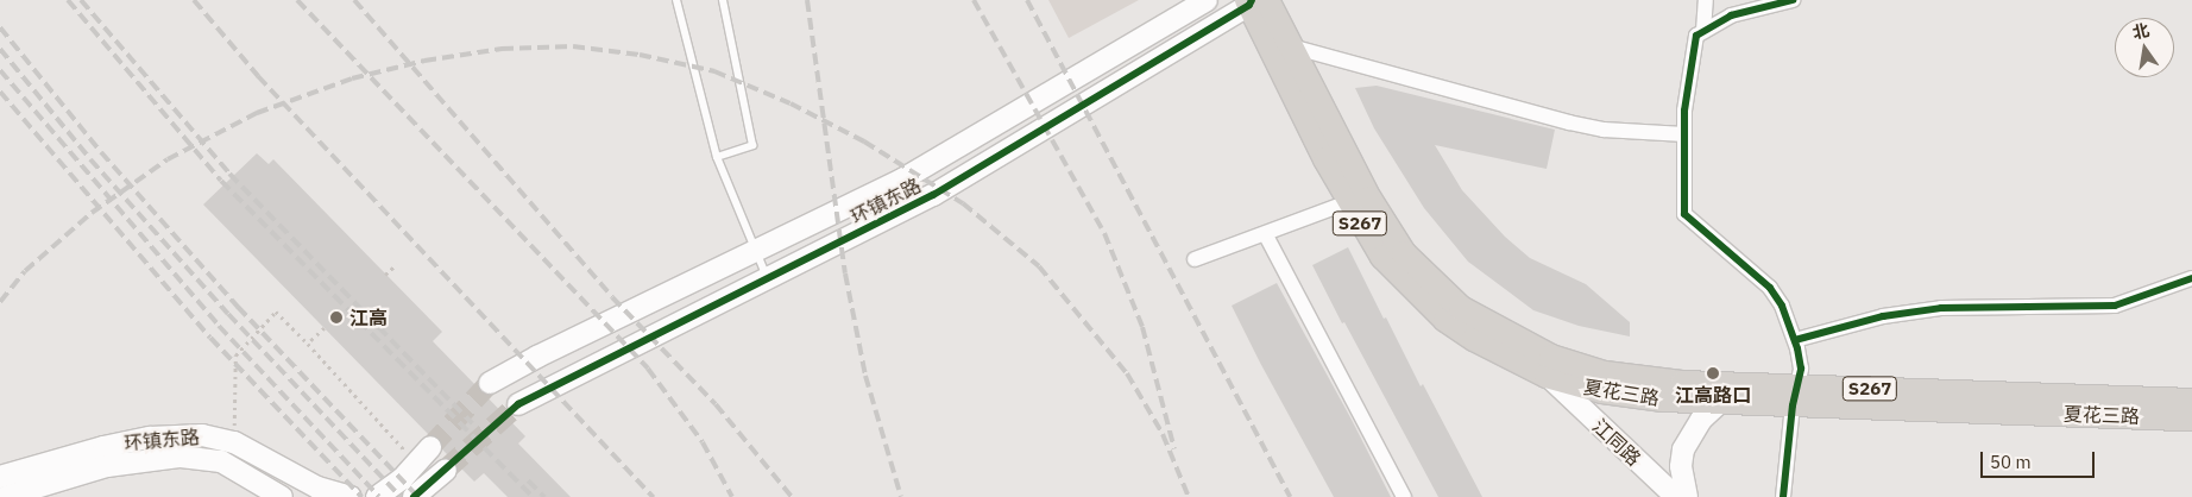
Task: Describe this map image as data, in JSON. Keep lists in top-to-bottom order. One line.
{"streets":{"main road":["S267","夏花三路"],"street":["环镇东路","江同路"]},"crossings":[["环镇东路","夏花三路"],["夏花三路","江同路"]],"places":["江高","江高路口"],"scale_bar":"50 m","north":"top"}
